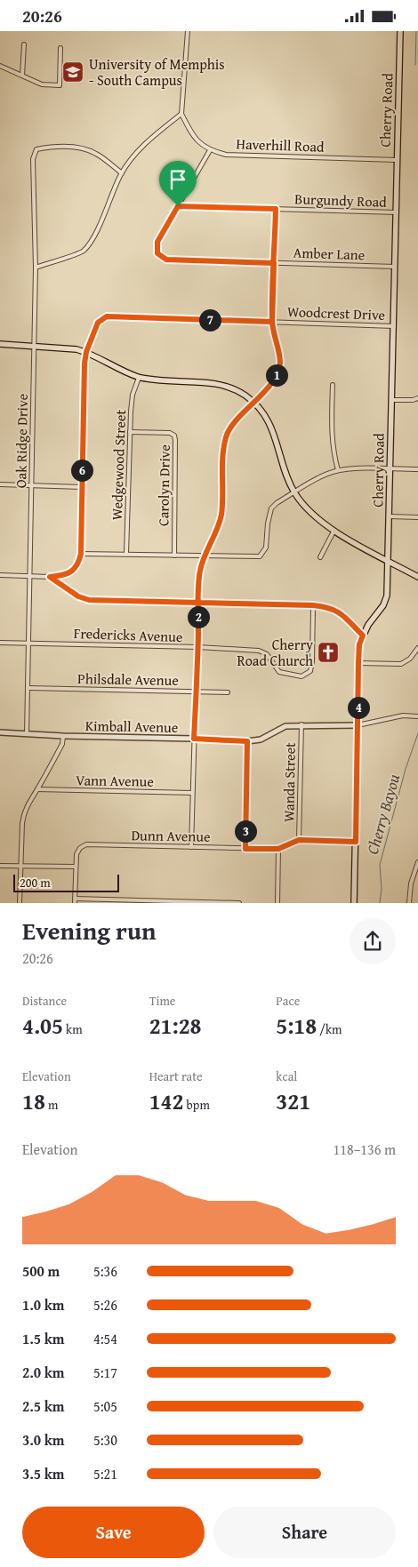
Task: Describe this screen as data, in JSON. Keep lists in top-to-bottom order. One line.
{"streets":{"main road":["Cherry Road"],"street":["Haverhill Road","Burgundy Road","Amber Lane","Woodcrest Drive","Oak Ridge Drive","Wedgewood Street","Carolyn Drive","Fredericks Avenue","Philsdale Avenue","Kimball Avenue","Vann Avenue","Wanda Street","Dunn Avenue"]},"crossings":[["Cherry Road","Haverhill Road"],["Cherry Road","Burgundy Road"],["Cherry Road","Amber Lane"],["Cherry Road","Woodcrest Drive"],["Cherry Road","Kimball Avenue"],["Cherry Road","Dunn Avenue"],["Burgundy Road","Amber Lane"],["Oak Ridge Drive","Fredericks Avenue"],["Oak Ridge Drive","Philsdale Avenue"],["Oak Ridge Drive","Kimball Avenue"],["Wedgewood Street","Carolyn Drive"],["Kimball Avenue","Wanda Street"],["Wanda Street","Dunn Avenue"]],"water":["Cherry Bayou"],"places":{"school or university":["University of Memphis - South Campus"],"church":["Cherry Road Church"]},"scale_bar":"200 m","page":{"status":"20:26","pins":["7","1","6","2","4","3"],"scale":"200 m","heading":["Evening run","20:26"],"stats":[["Distance","4.05 km"],["Time","21:28"],["Pace","5:18 /km"],["Elevation","18 m"],["Heart rate","142 bpm"],["kcal","321"]],"chart":["Elevation","118–136 m"],"list":[{"name":"500 m","note":"5:36"},{"name":"1.0 km","note":"5:26"},{"name":"1.5 km","note":"4:54"},{"name":"2.0 km","note":"5:17"},{"name":"2.5 km","note":"5:05"},{"name":"3.0 km","note":"5:30"},{"name":"3.5 km","note":"5:21"}],"buttons":["Save","Share"]}}
